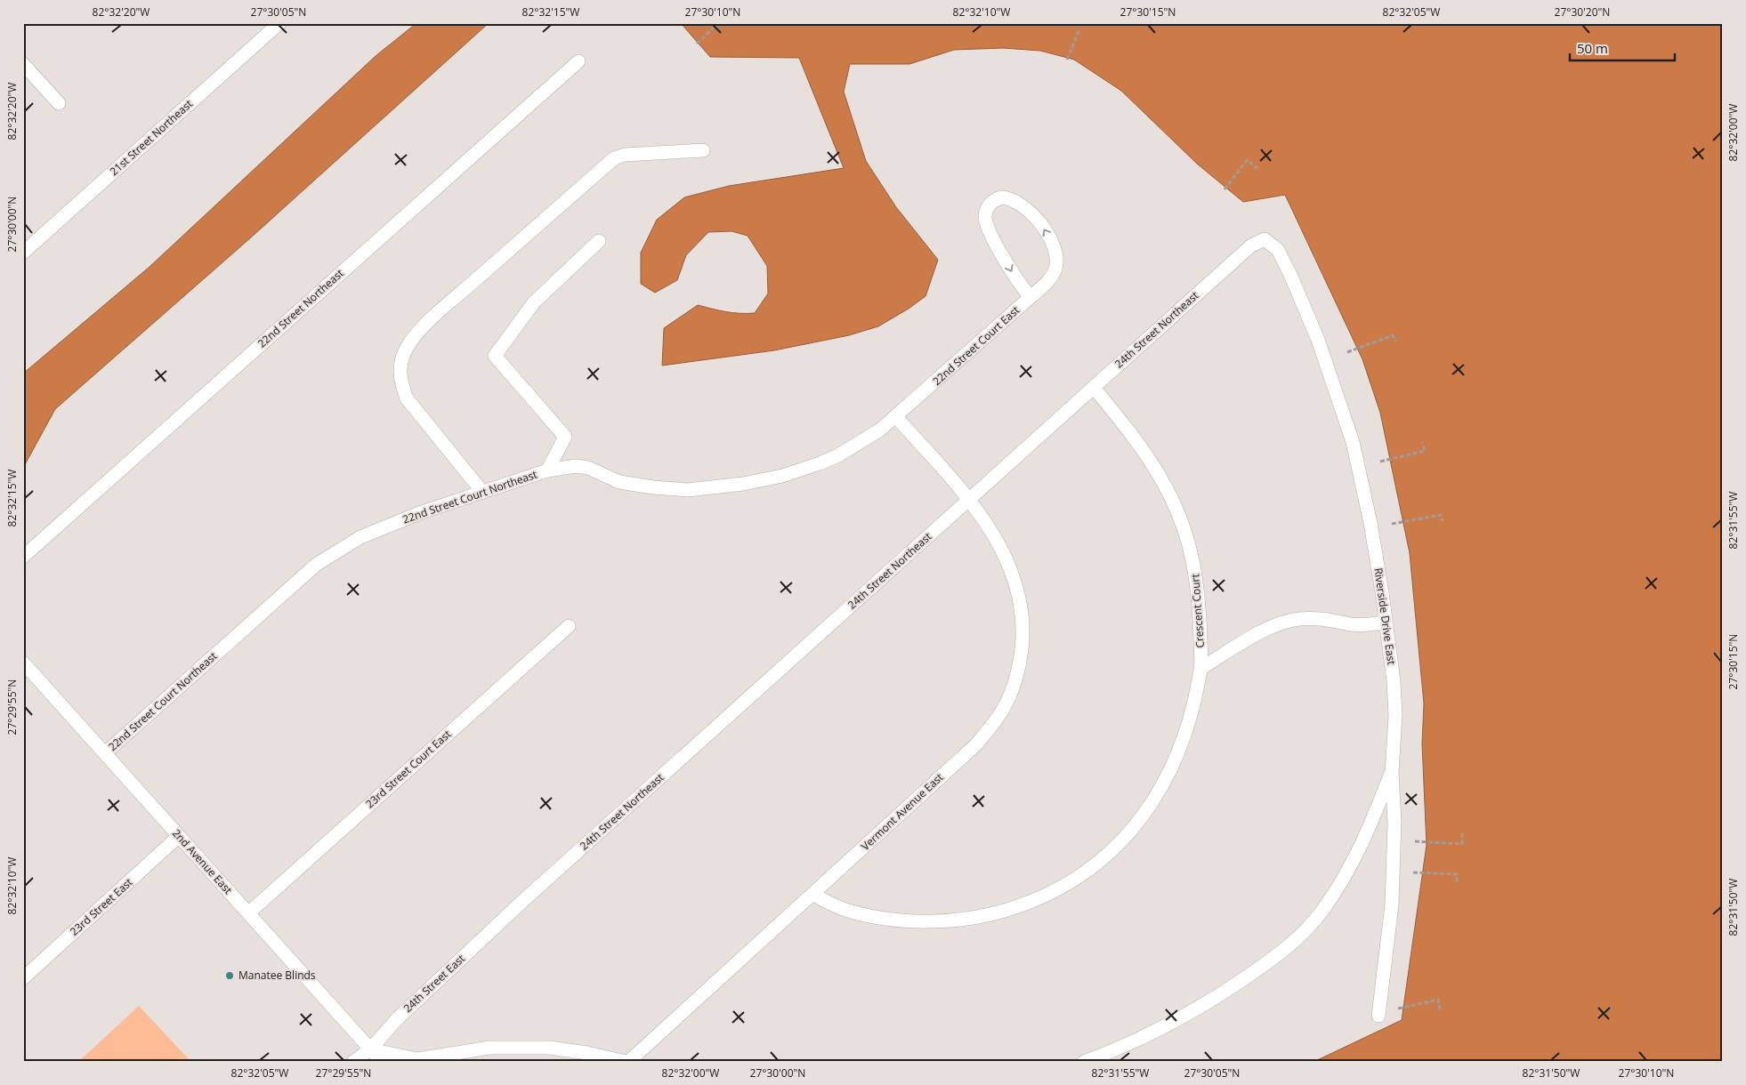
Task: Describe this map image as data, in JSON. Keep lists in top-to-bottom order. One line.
{"streets":{"street":["21st Street Northeast","22nd Street Northeast","24th Street Northeast","22nd Street Court East","22nd Street Court Northeast","Crescent Court","Riverside Drive East","23rd Street Court East","Vermont Avenue East","2nd Avenue East","23rd Street East","24th Street East"]},"crossings":[["24th Street Northeast","Crescent Court"],["24th Street Northeast","Riverside Drive East"],["24th Street Northeast","Vermont Avenue East"],["24th Street Northeast","24th Street East"],["22nd Street Court East","22nd Street Court Northeast"],["22nd Street Court East","Vermont Avenue East"],["22nd Street Court Northeast","Vermont Avenue East"],["22nd Street Court Northeast","2nd Avenue East"],["Crescent Court","Riverside Drive East"],["23rd Street Court East","2nd Avenue East"],["Vermont Avenue East","2nd Avenue East"],["Vermont Avenue East","24th Street East"],["2nd Avenue East","23rd Street East"],["2nd Avenue East","24th Street East"]],"places":["Manatee Blinds"],"scale_bar":"50 m","coordinates":["82°32'20\"W","27°30'05\"N","82°32'15\"W","27°30'10\"N","82°32'10\"W","27°30'15\"N","82°32'05\"W","27°30'20\"N","82°32'00\"W","27°30'00\"N","82°31'55\"W","27°29'55\"N","82°31'50\"W"]}
